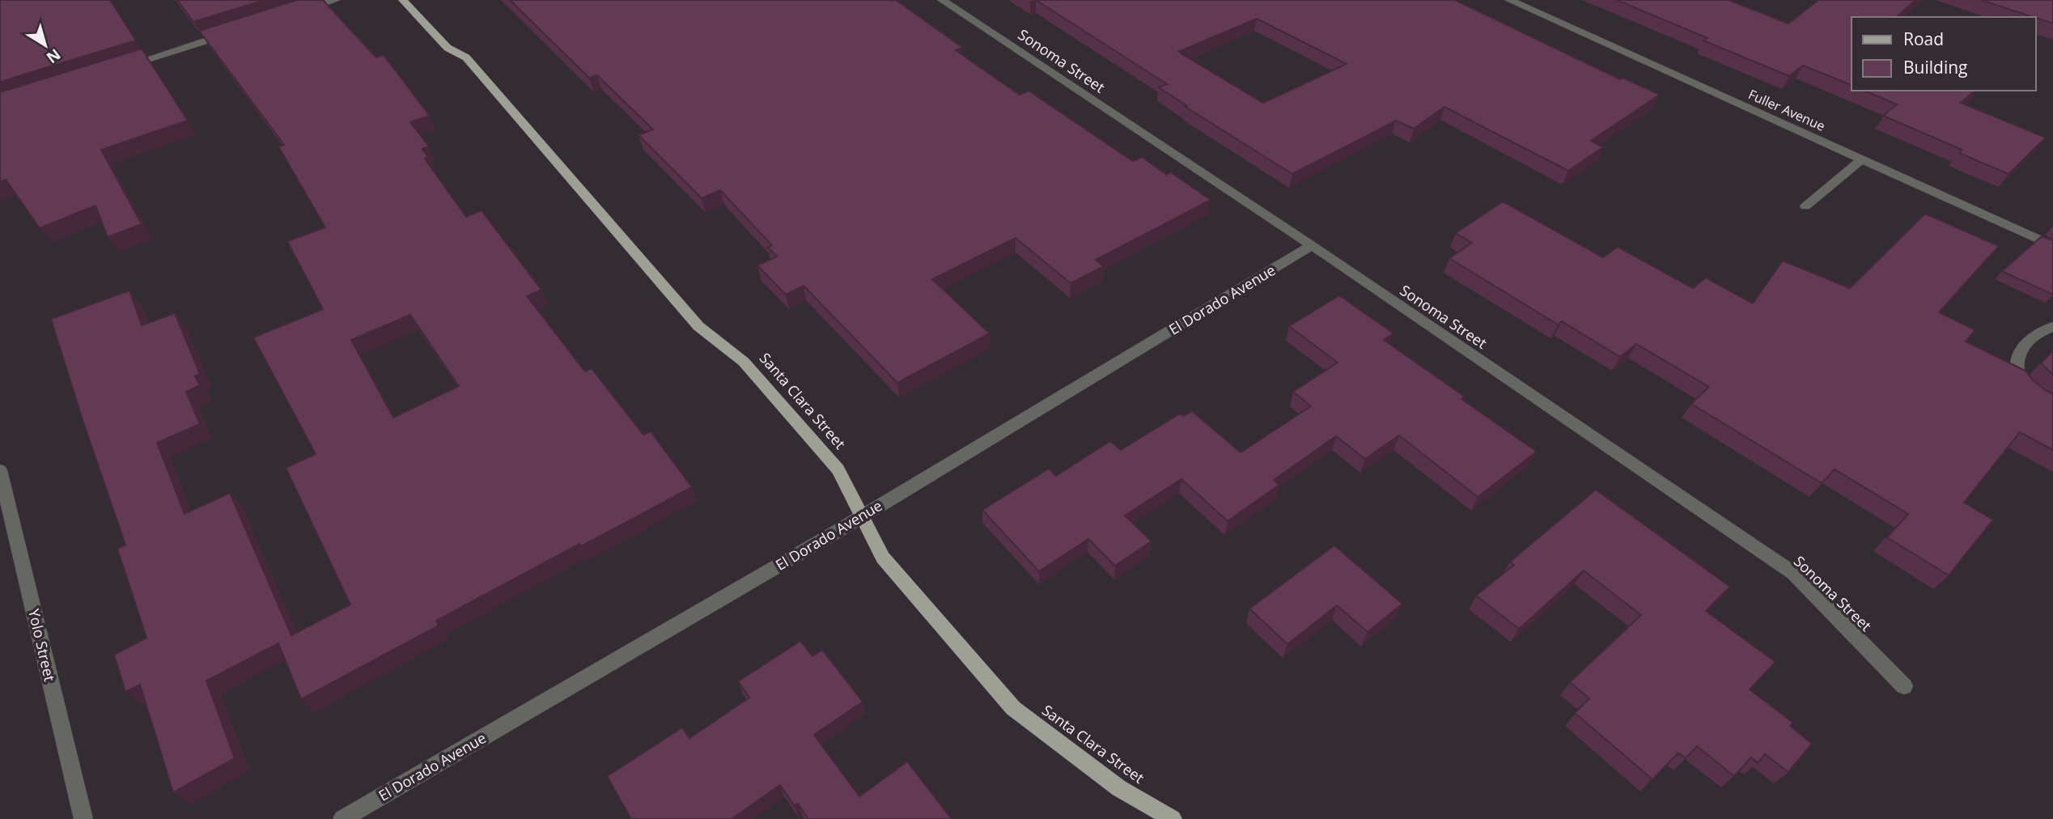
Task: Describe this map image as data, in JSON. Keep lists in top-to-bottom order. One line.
{"streets":{"main road":["Santa Clara Street"],"street":["Sonoma Street","Fuller Avenue","El Dorado Avenue","Yolo Street"]},"crossings":[["Sonoma Street","El Dorado Avenue"],["El Dorado Avenue","Santa Clara Street"]],"legend":["Road","Building"],"north":"bottom right"}
